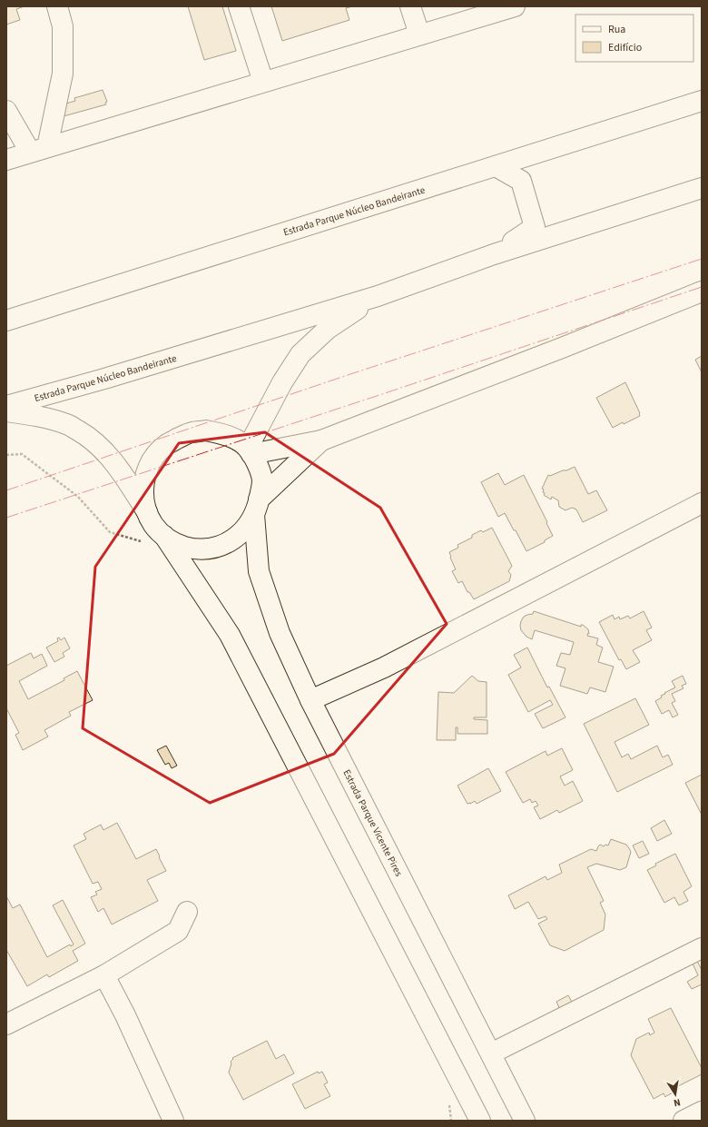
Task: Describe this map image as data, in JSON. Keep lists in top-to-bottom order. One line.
{"streets":{"main road":["Estrada Parque Núcleo Bandeirante","Estrada Parque Vicente Pires"]},"legend":["Rua","Edifício"],"north":"bottom"}
